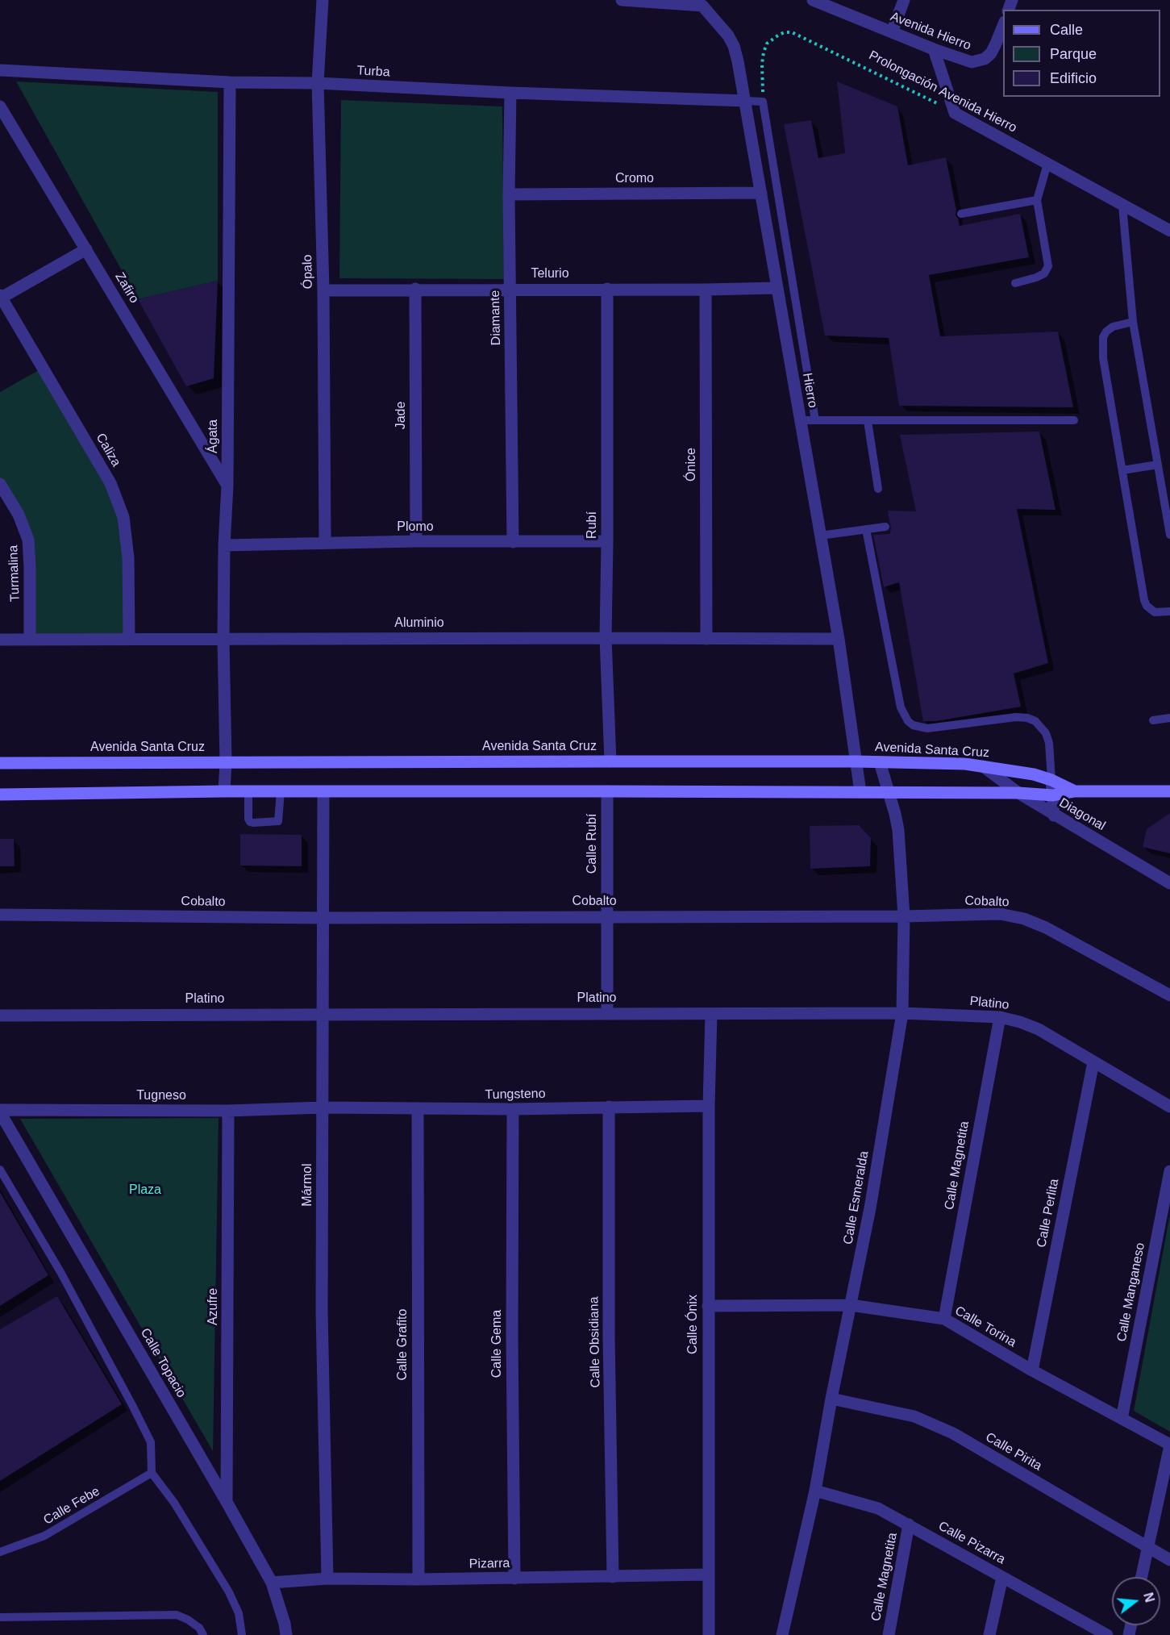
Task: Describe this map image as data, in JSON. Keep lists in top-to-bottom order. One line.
{"streets":{"street":["Avenida Hierro","Turba","Prolongación Avenida Hierro","Cromo","Ópalo","Telurio","Zafiro","Diamante","Hierro","Jade","Ágata","Caliza","Ónice","Rubí","Plomo","Turmalina","Aluminio","Avenida Santa Cruz","Diagonal","Calle Rubí","Cobalto","Platino","Tungsteno","Tugneso","Calle Magnetita","Mármol","Calle Esmeralda","Calle Perlita","Calle Manganeso","Azufre","Calle Ónix","Calle Torina","Calle Obsidiana","Calle Gema","Calle Grafito","Calle Topacio","Calle Pirita","Calle Pizarra","Pizarra"],"lane":["Calle Febe"]},"crossings":[["Turba","Ópalo"],["Turba","Diamante"],["Turba","Hierro"],["Turba","Ágata"],["Cromo","Diamante"],["Cromo","Hierro"],["Ópalo","Telurio"],["Ópalo","Plomo"],["Telurio","Diamante"],["Telurio","Hierro"],["Telurio","Jade"],["Telurio","Ónice"],["Telurio","Rubí"],["Zafiro","Ágata"],["Diamante","Plomo"],["Hierro","Aluminio"],["Hierro","Avenida Santa Cruz"],["Jade","Plomo"],["Ágata","Plomo"],["Ágata","Aluminio"],["Ágata","Avenida Santa Cruz"],["Caliza","Aluminio"],["Ónice","Aluminio"],["Rubí","Plomo"],["Rubí","Aluminio"],["Rubí","Avenida Santa Cruz"],["Turmalina","Aluminio"],["Avenida Santa Cruz","Diagonal"],["Avenida Santa Cruz","Calle Rubí"],["Avenida Santa Cruz","Mármol"],["Avenida Santa Cruz","Calle Esmeralda"],["Calle Rubí","Cobalto"],["Calle Rubí","Platino"],["Cobalto","Mármol"],["Cobalto","Calle Esmeralda"],["Platino","Calle Magnetita"],["Platino","Mármol"],["Platino","Calle Esmeralda"],["Platino","Calle Perlita"],["Platino","Calle Ónix"],["Tungsteno","Tugneso"],["Tungsteno","Mármol"],["Tungsteno","Calle Ónix"],["Tungsteno","Calle Obsidiana"],["Tungsteno","Calle Gema"],["Tungsteno","Calle Grafito"],["Tugneso","Mármol"],["Tugneso","Azufre"],["Tugneso","Calle Topacio"],["Calle Magnetita","Calle Torina"],["Calle Magnetita","Calle Pizarra"],["Mármol","Pizarra"],["Calle Esmeralda","Calle Torina"],["Calle Esmeralda","Calle Pirita"],["Calle Esmeralda","Calle Pizarra"],["Calle Perlita","Calle Torina"],["Calle Manganeso","Calle Torina"],["Azufre","Calle Topacio"],["Calle Ónix","Calle Torina"],["Calle Ónix","Pizarra"],["Calle Obsidiana","Pizarra"],["Calle Gema","Pizarra"],["Calle Grafito","Pizarra"],["Calle Topacio","Pizarra"]],"parks":["Plaza"],"legend":["Calle","Parque","Edificio"],"north":"right"}
